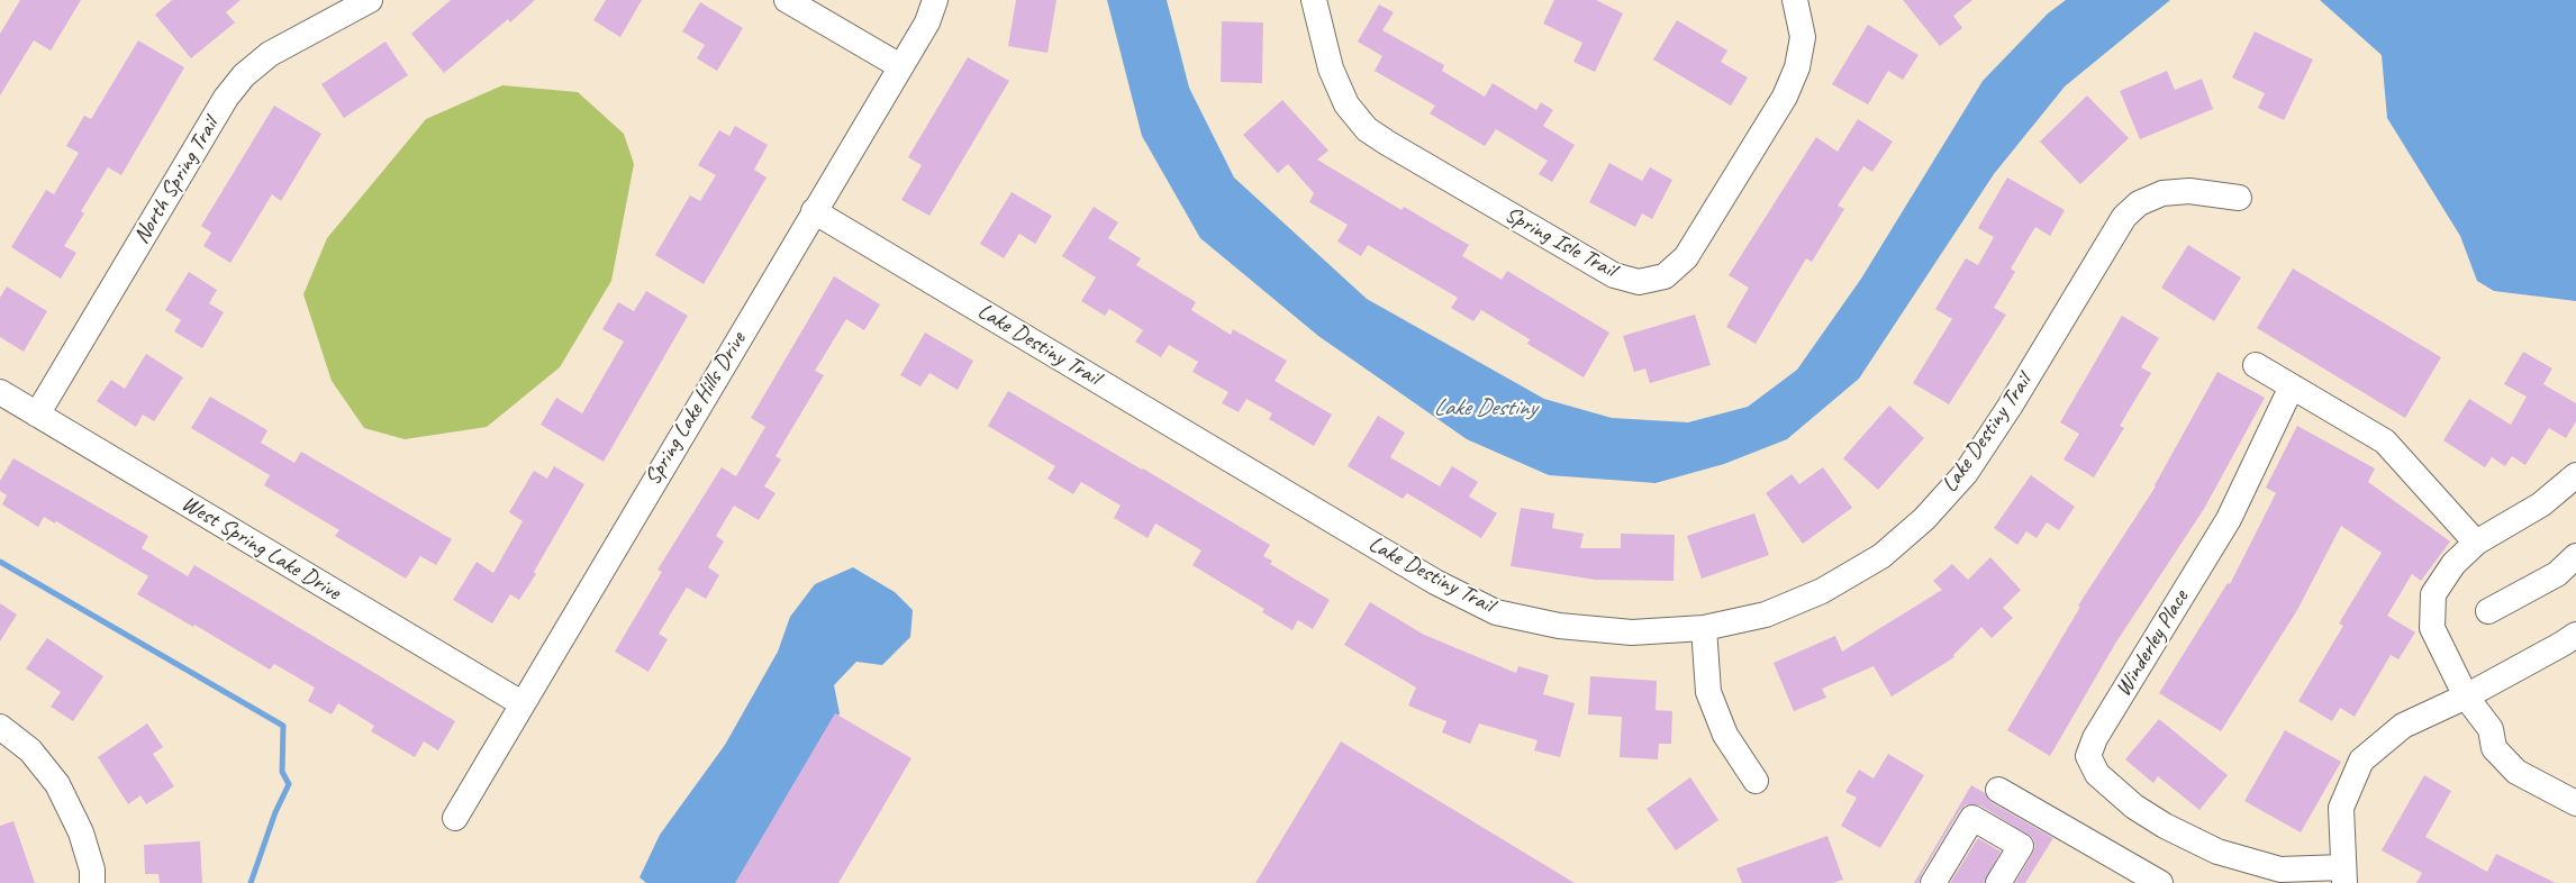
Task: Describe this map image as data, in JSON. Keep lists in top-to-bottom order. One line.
{"streets":{"street":["North Spring Trail","Spring Isle Trail","Lake Destiny Trail","Spring Lake Hills Drive","West Spring Lake Drive","Winderley Place"]},"crossings":[["North Spring Trail","West Spring Lake Drive"],["Lake Destiny Trail","Spring Lake Hills Drive"],["Spring Lake Hills Drive","West Spring Lake Drive"]],"water":["Lake Destiny"]}
